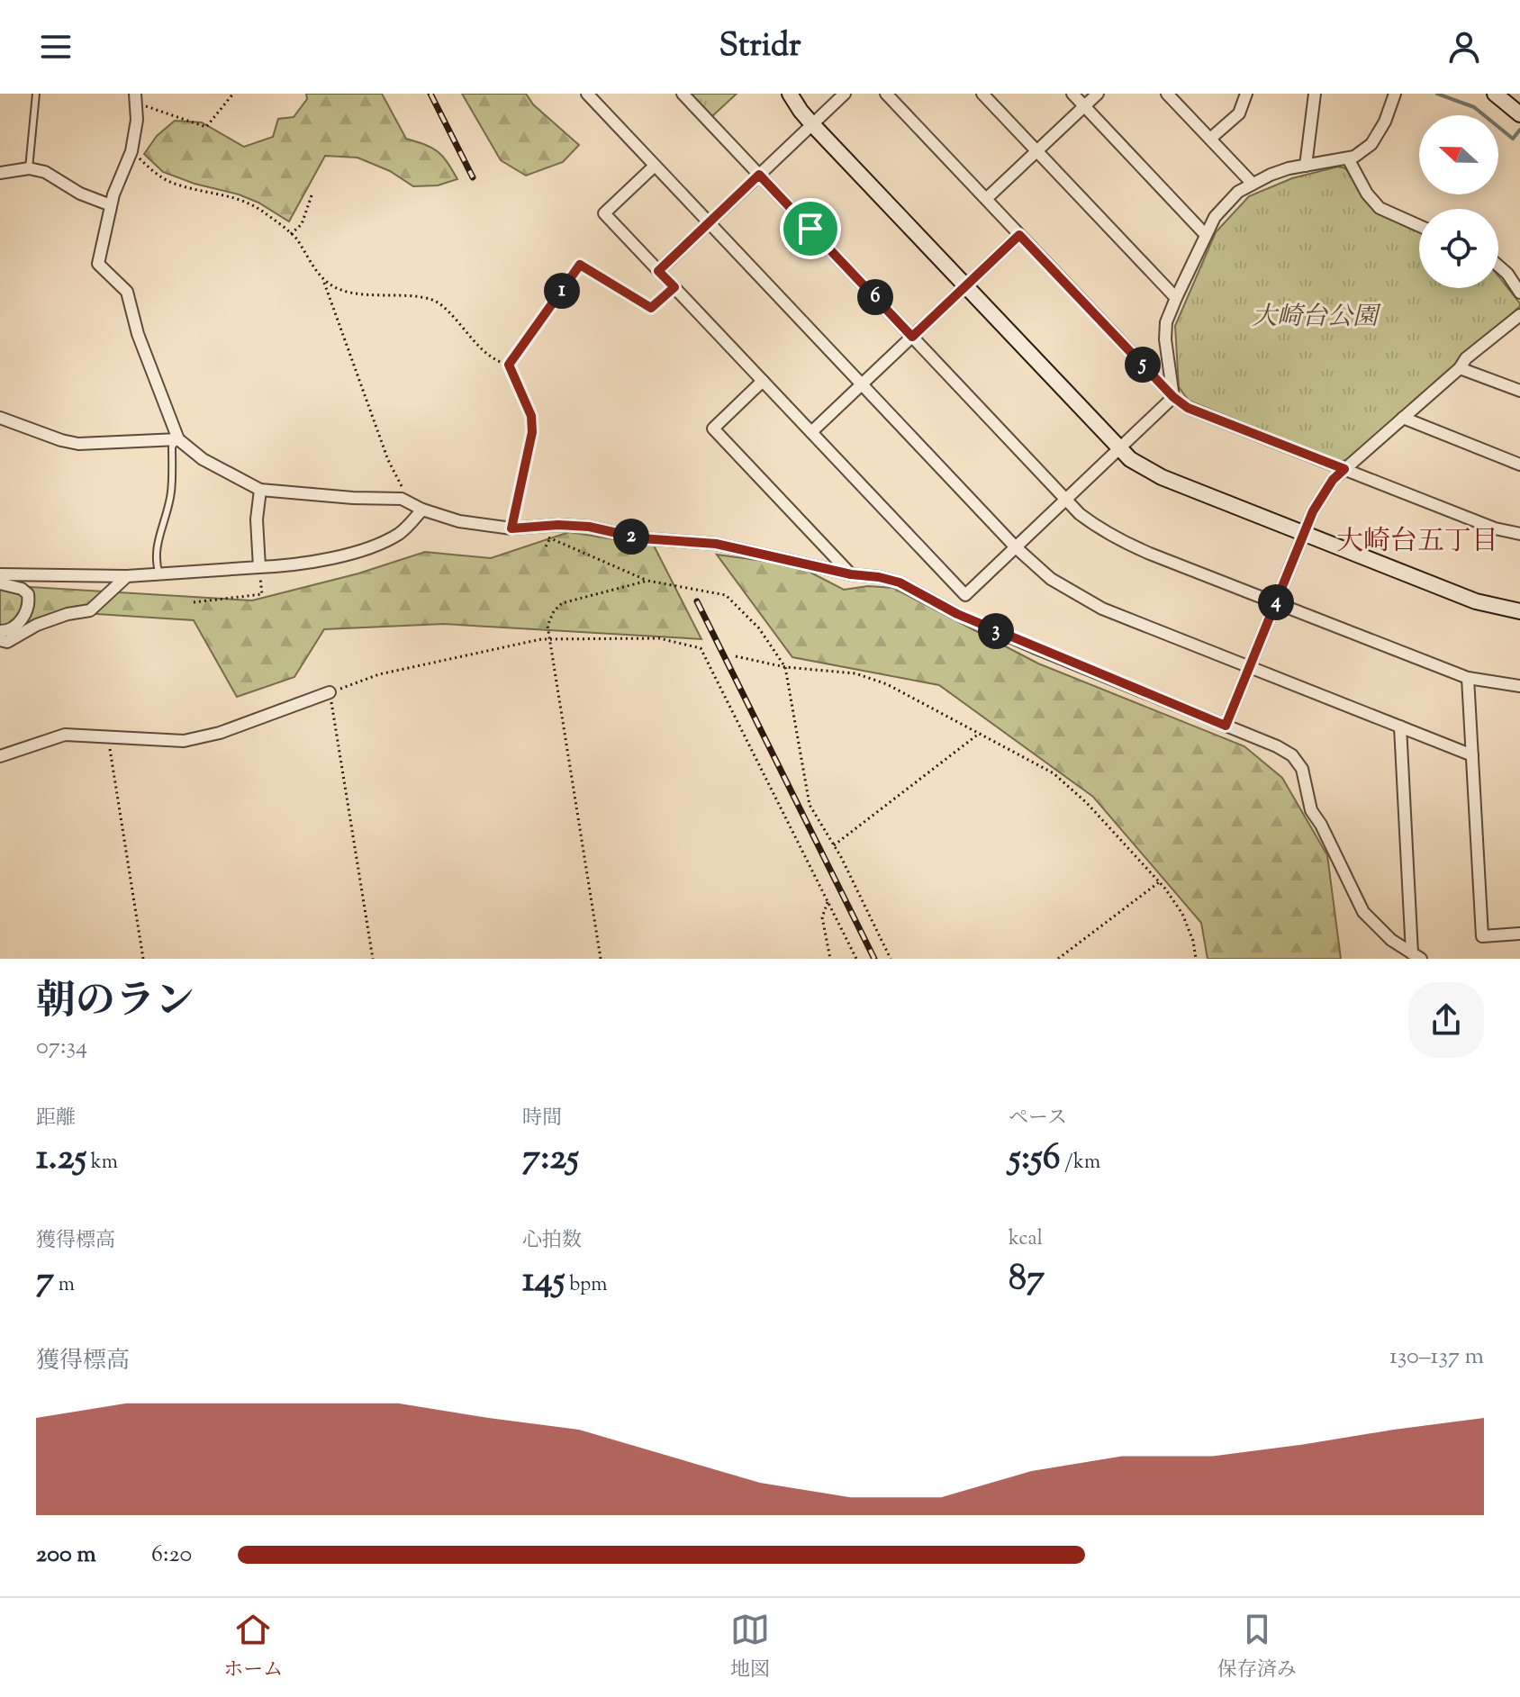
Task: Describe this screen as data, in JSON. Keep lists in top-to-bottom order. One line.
{"districts":["大崎台五丁目"],"parks":["大崎台公園"],"north":"left","page":{"header":"Stridr","pins":["1","6","5","2","4","3"],"heading":["朝のラン","07:34"],"stats":[["距離","1.25 km"],["時間","7:25"],["ペース","5:56 /km"],["獲得標高","7 m"],["心拍数","145 bpm"],["kcal","87"]],"chart":["獲得標高","130–137 m"],"list":[{"name":"200 m","note":"6:20"}],"tabs":["ホーム","地図","保存済み"]}}
